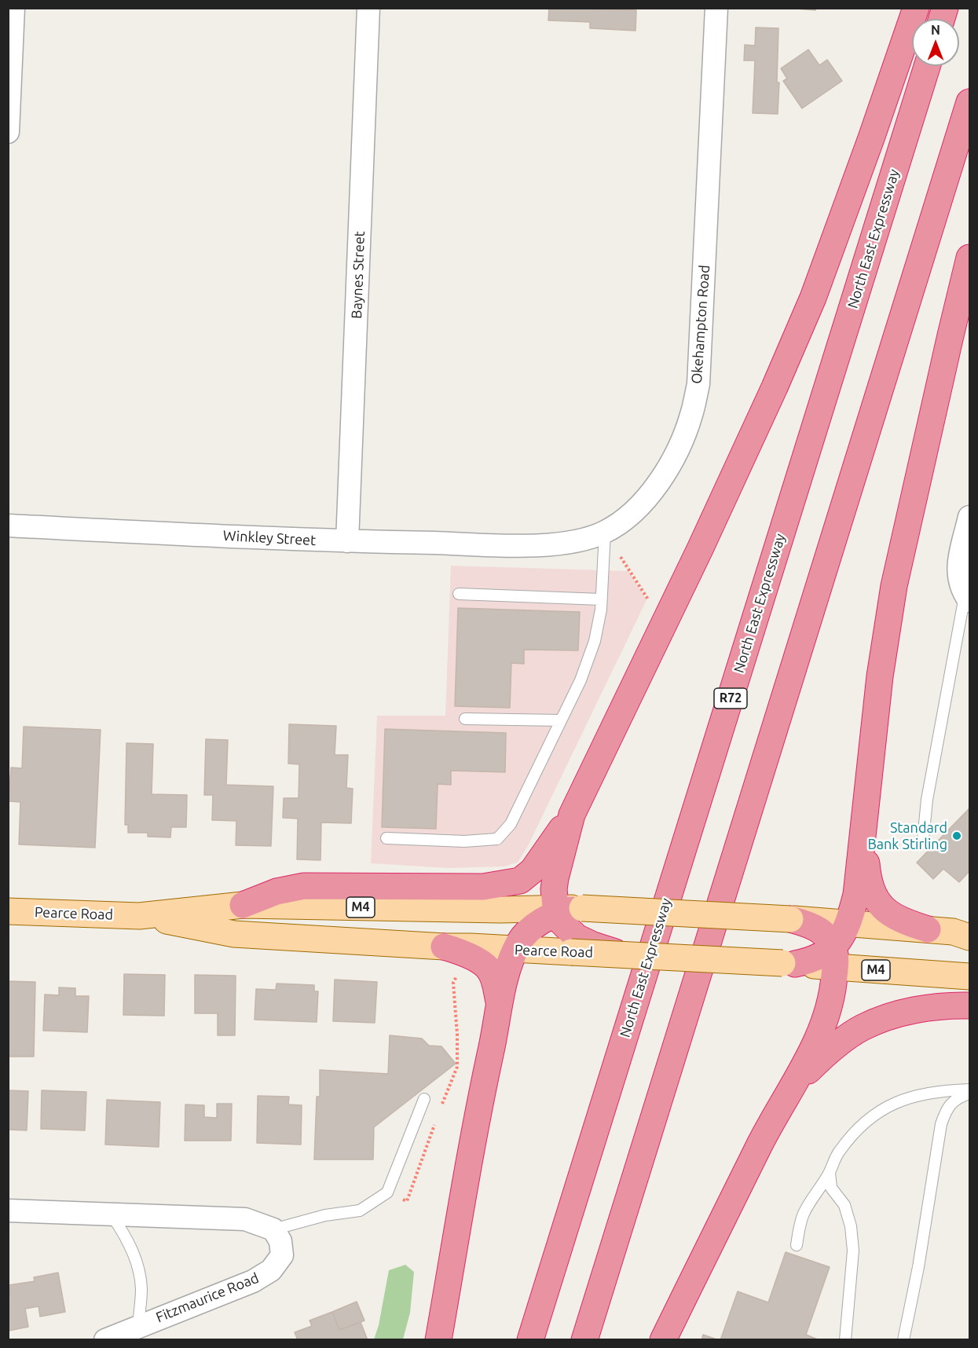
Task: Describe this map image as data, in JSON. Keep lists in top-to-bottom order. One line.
{"streets":{"highway":["North East Expressway","R72"],"main road":["M4","Pearce Road"],"street":["Baynes Street","Okehampton Road","Winkley Street","Fitzmaurice Road"]},"crossings":[["Baynes Street","Winkley Street"],["Okehampton Road","Winkley Street"]],"places":["Standard Bank Stirling"],"north":"top"}
